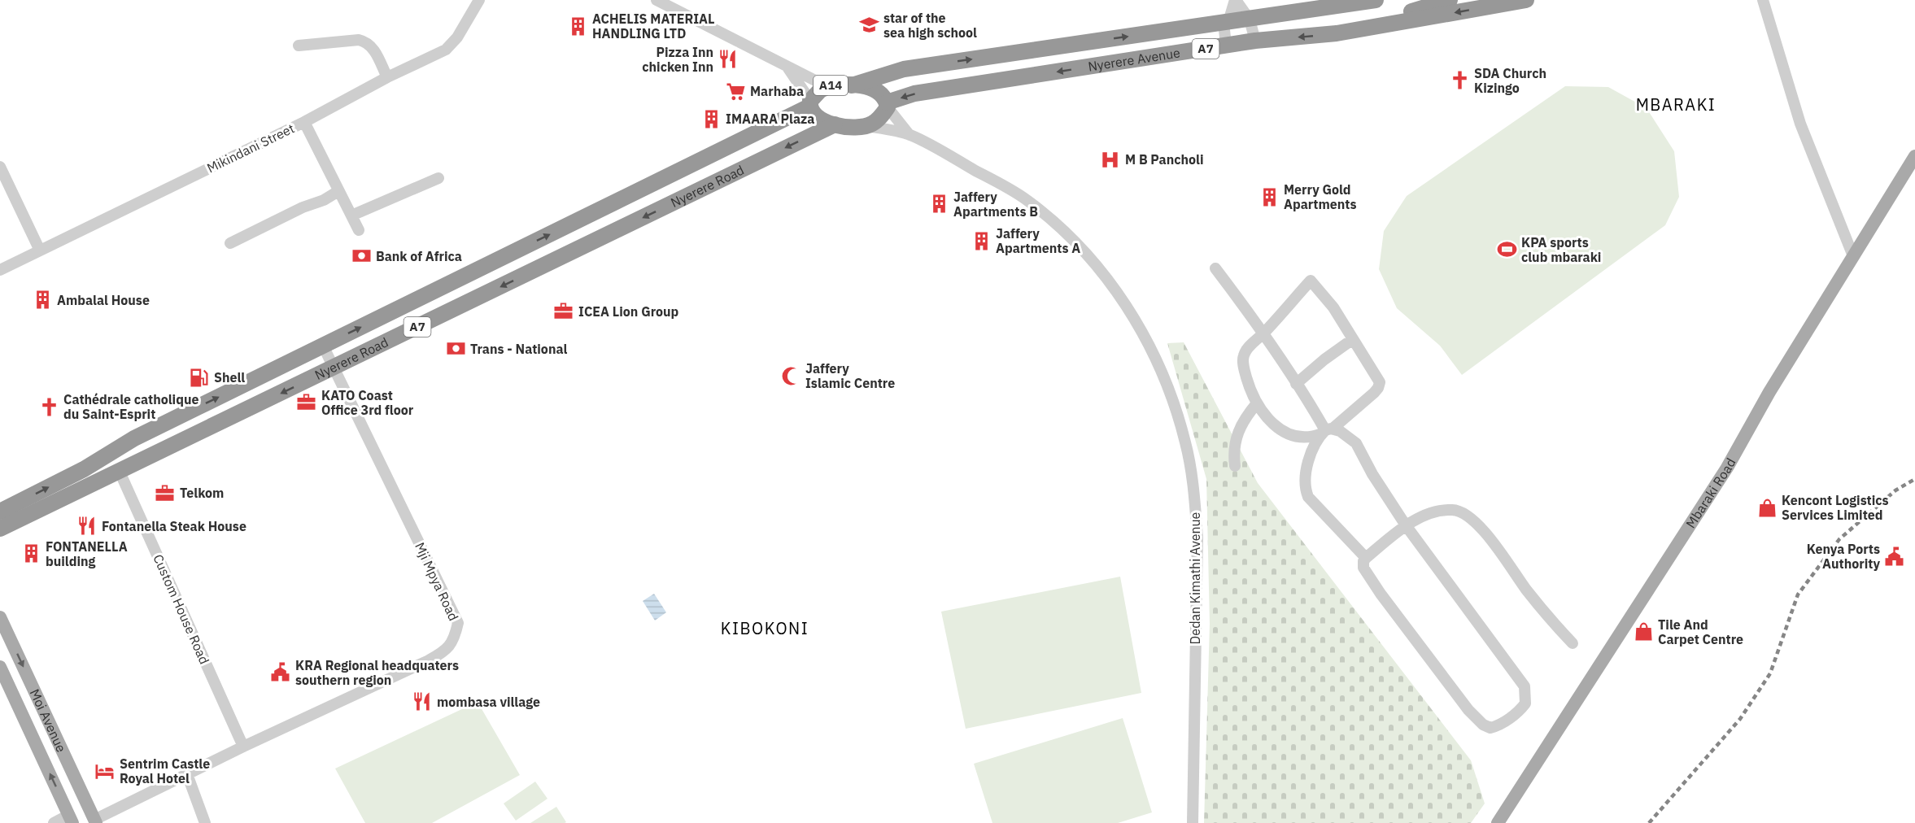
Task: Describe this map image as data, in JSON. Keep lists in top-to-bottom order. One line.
{"streets":{"highway":["A7","Nyerere Avenue","A14","Nyerere Road"],"main road":["Mbaraki Road","Moi Avenue"],"street":["Mikindani Street","Dedan Kimathi Avenue","Mji Mpya Road","Custom House Road"]},"crossings":[["Nyerere Avenue","A14"],["A14","Nyerere Road"],["Nyerere Road","Mji Mpya Road"],["Nyerere Road","Custom House Road"],["Mji Mpya Road","Custom House Road"],["Mji Mpya Road","Moi Avenue"]],"districts":["MBARAKI","KIBOKONI"],"places":{"school or university":["star of the sea high school"],"building":["ACHELIS MATERIAL HANDLING LTD","IMAARA Plaza","Merry Gold Apartments","Jaffery Apartments B","Jaffery Apartments A","Ambalal House","FONTANELLA building"],"restaurant":["Pizza Inn chicken Inn","Fontanella Steak House","mombasa village"],"church":["SDA Church Kizingo","Cathédrale catholique du Saint-Esprit"],"supermarket":["Marhaba"],"hospital":["M B Pancholi"],"sports":["KPA sports club mbaraki"],"bank":["Bank of Africa","Trans - National"],"office":["ICEA Lion Group","KATO Coast Office 3rd floor","Telkom"],"mosque":["Jaffery Islamic Centre"],"fuel station":["Shell"],"shop":["Kencont Logistics Services Limited","Tile And Carpet Centre"],"public building":["Kenya Ports Authority","KRA Regional headquaters southern region"],"hotel":["Sentrim Castle Royal Hotel"]}}
